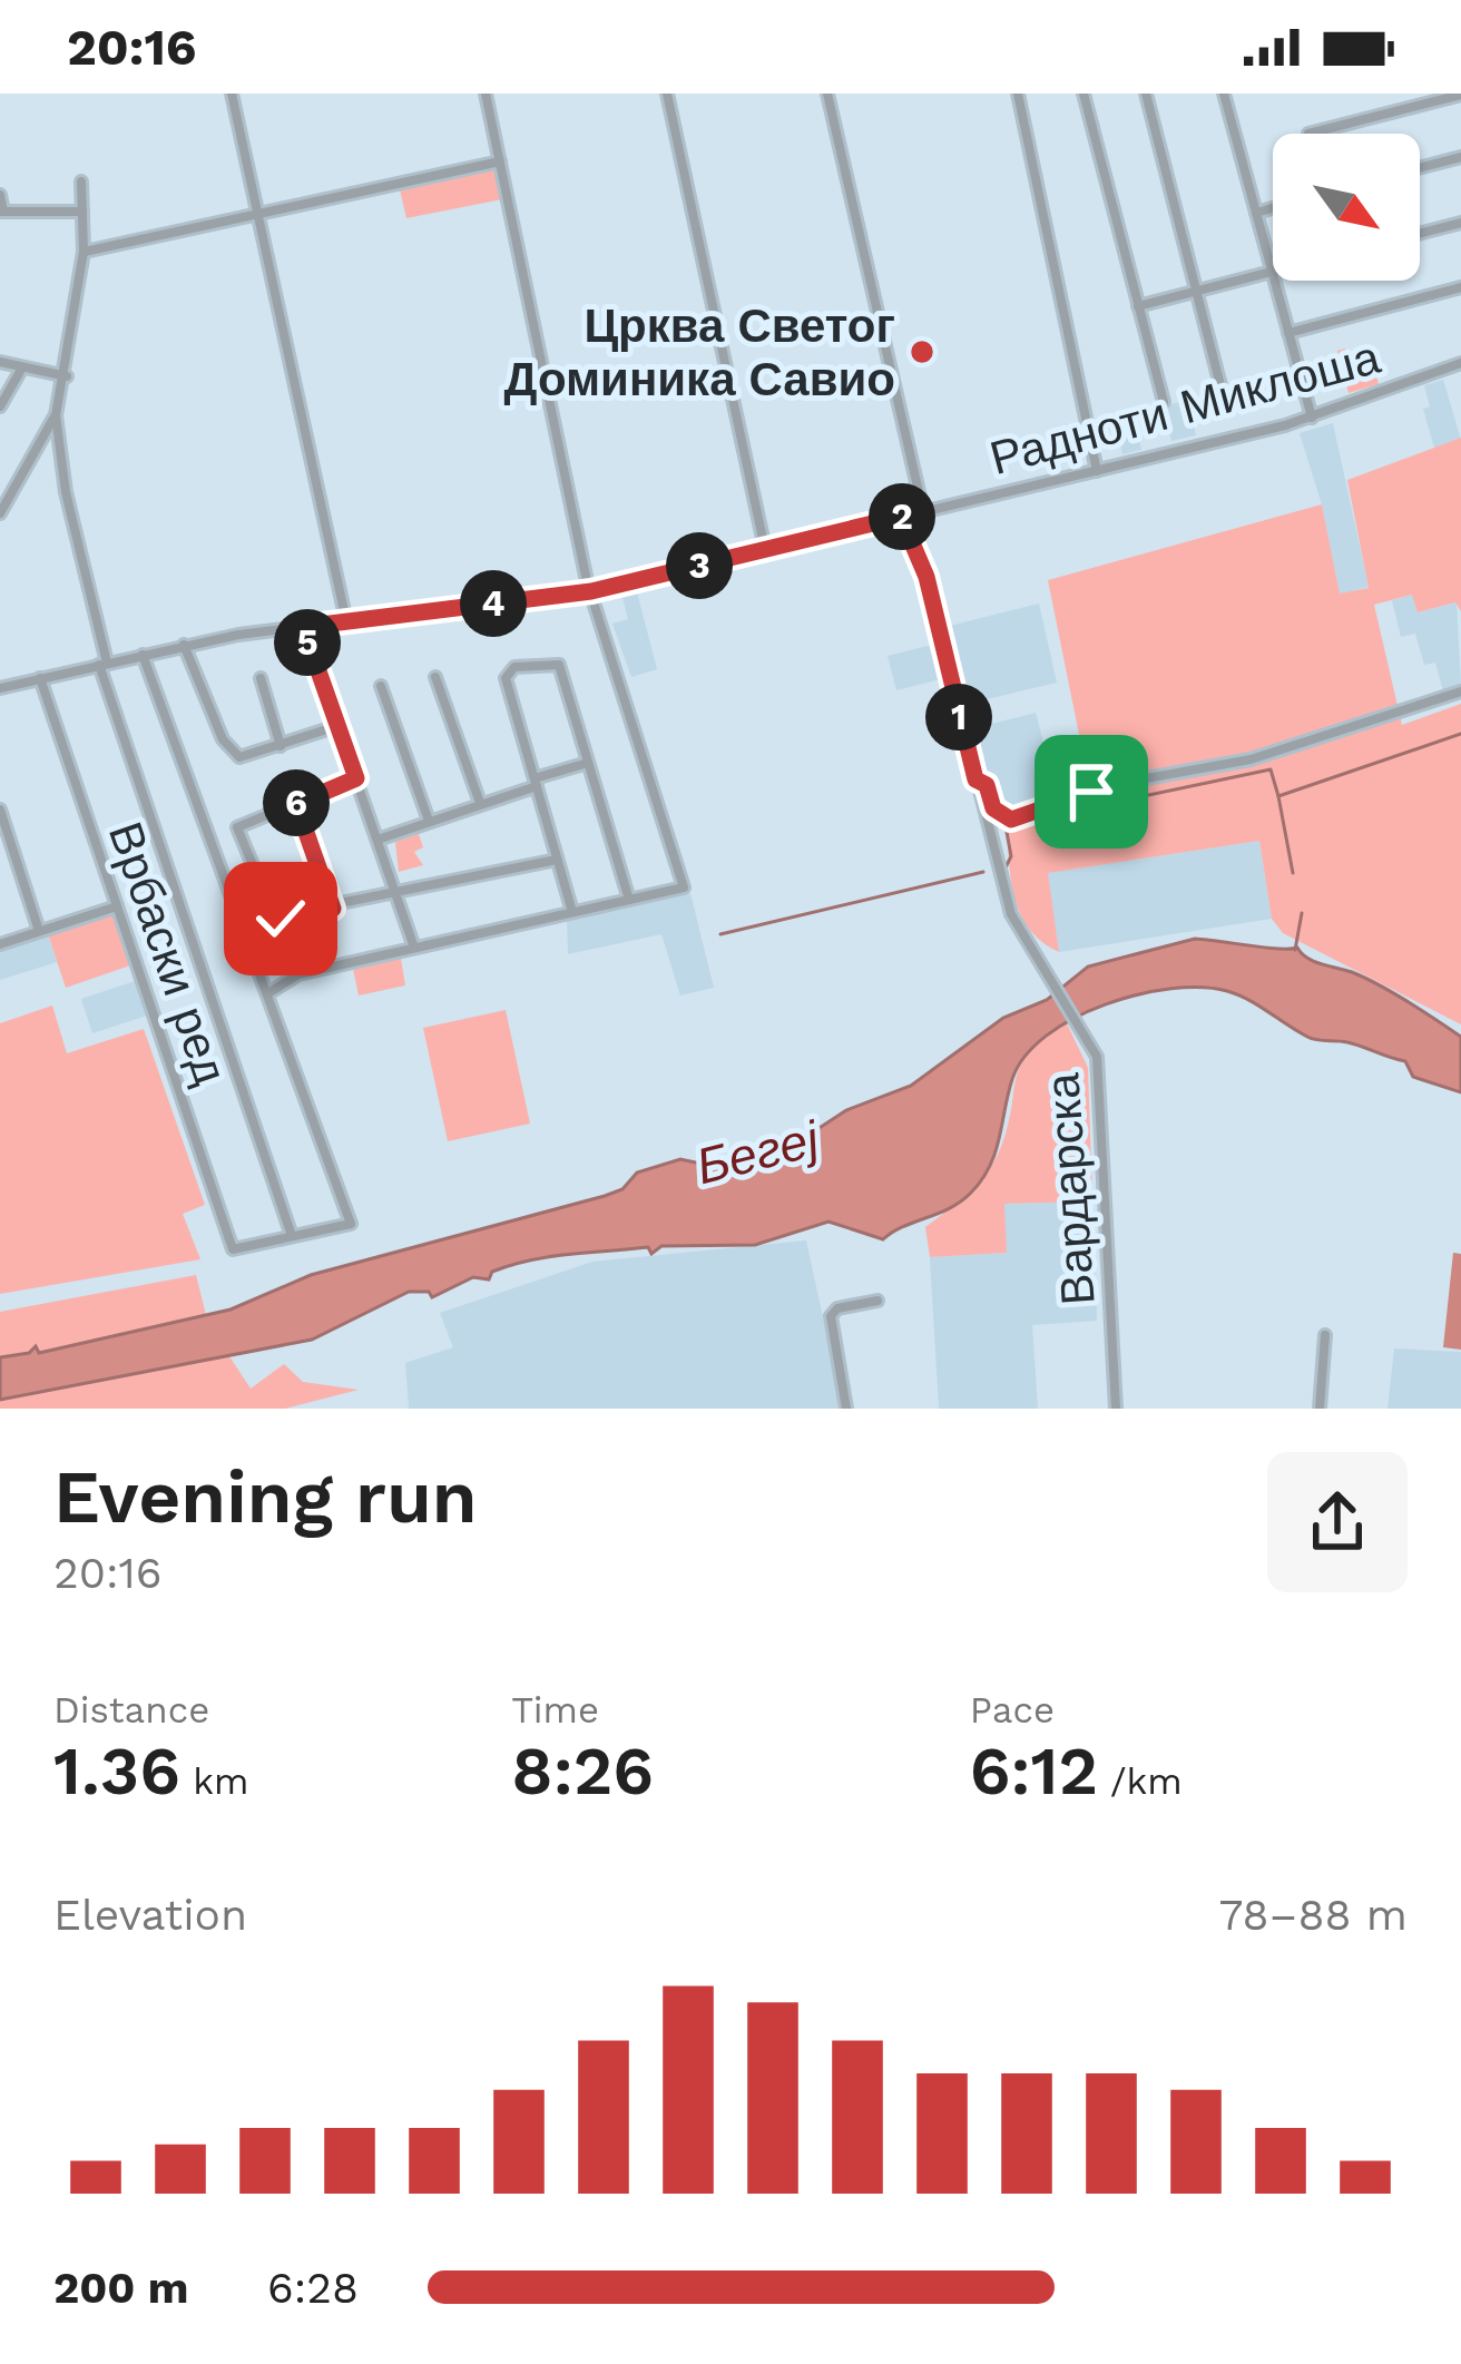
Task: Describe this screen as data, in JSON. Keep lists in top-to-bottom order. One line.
{"streets":{"street":["Радноти Миклоша","Врбаски ред","Вардарска"]},"crossings":[["Радноти Миклоша","Врбаски ред"],["Радноти Миклоша","Вардарска"]],"water":["Бегеј"],"places":["Црква Светог Доминика Савио"],"north":"bottom right","page":{"status":"20:16","pins":["2","3","4","5","1","6"],"heading":["Evening run","20:16"],"stats":[["Distance","1.36 km"],["Time","8:26"],["Pace","6:12 /km"]],"chart":["Elevation","78–88 m"],"list":[{"name":"200 m","note":"6:28"}]}}
